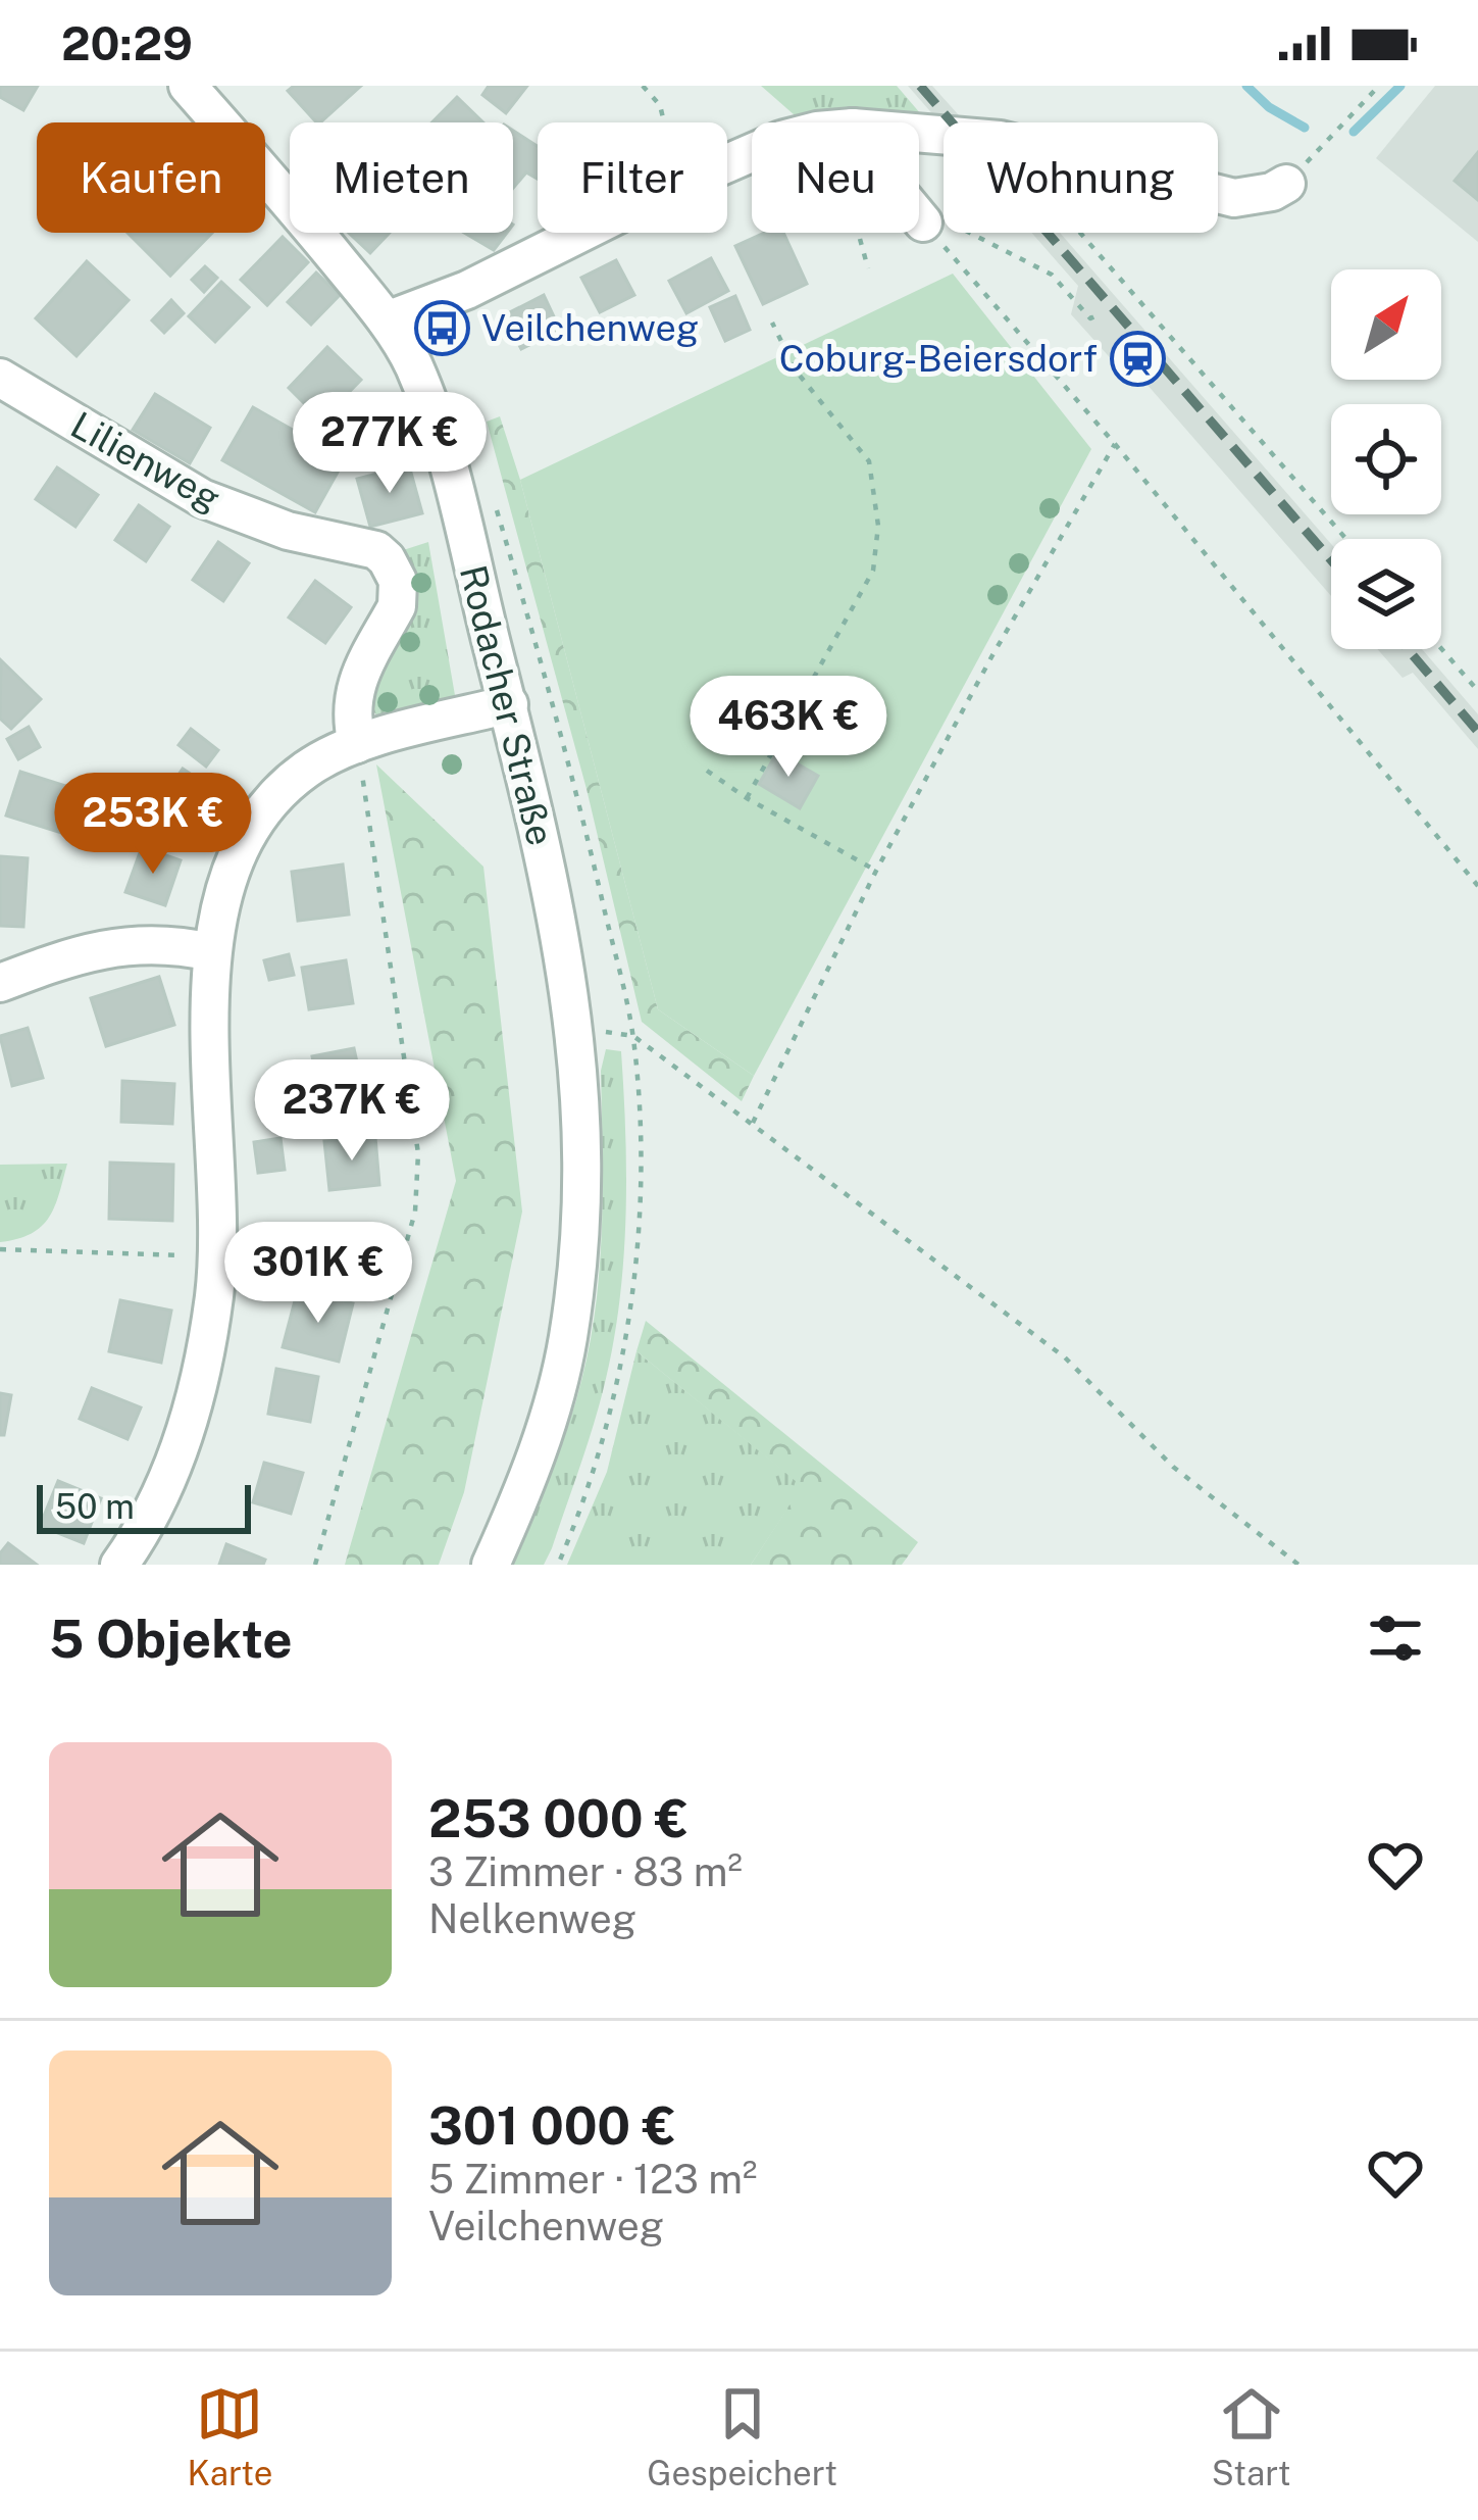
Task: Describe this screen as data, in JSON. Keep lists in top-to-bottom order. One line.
{"streets":{"street":["Lilienweg","Rodacher Straße"]},"places":{"bus stop":["Veilchenweg"],"station":["Coburg-Beiersdorf"]},"scale_bar":"50 m","north":"top right","page":{"status":"20:29","chip":["Kaufen","Mieten","Filter","Neu","Wohnung"],"price":["277K €","463K €","253K €","237K €","301K €"],"scale":"50 m","heading":"5 Objekte","list":[{"name":"253 000 €","note":"3 Zimmer · 83 m² · Nelkenweg"},{"name":"301 000 €","note":"5 Zimmer · 123 m² · Veilchenweg"}],"tabs":["Karte","Gespeichert","Start"]}}
